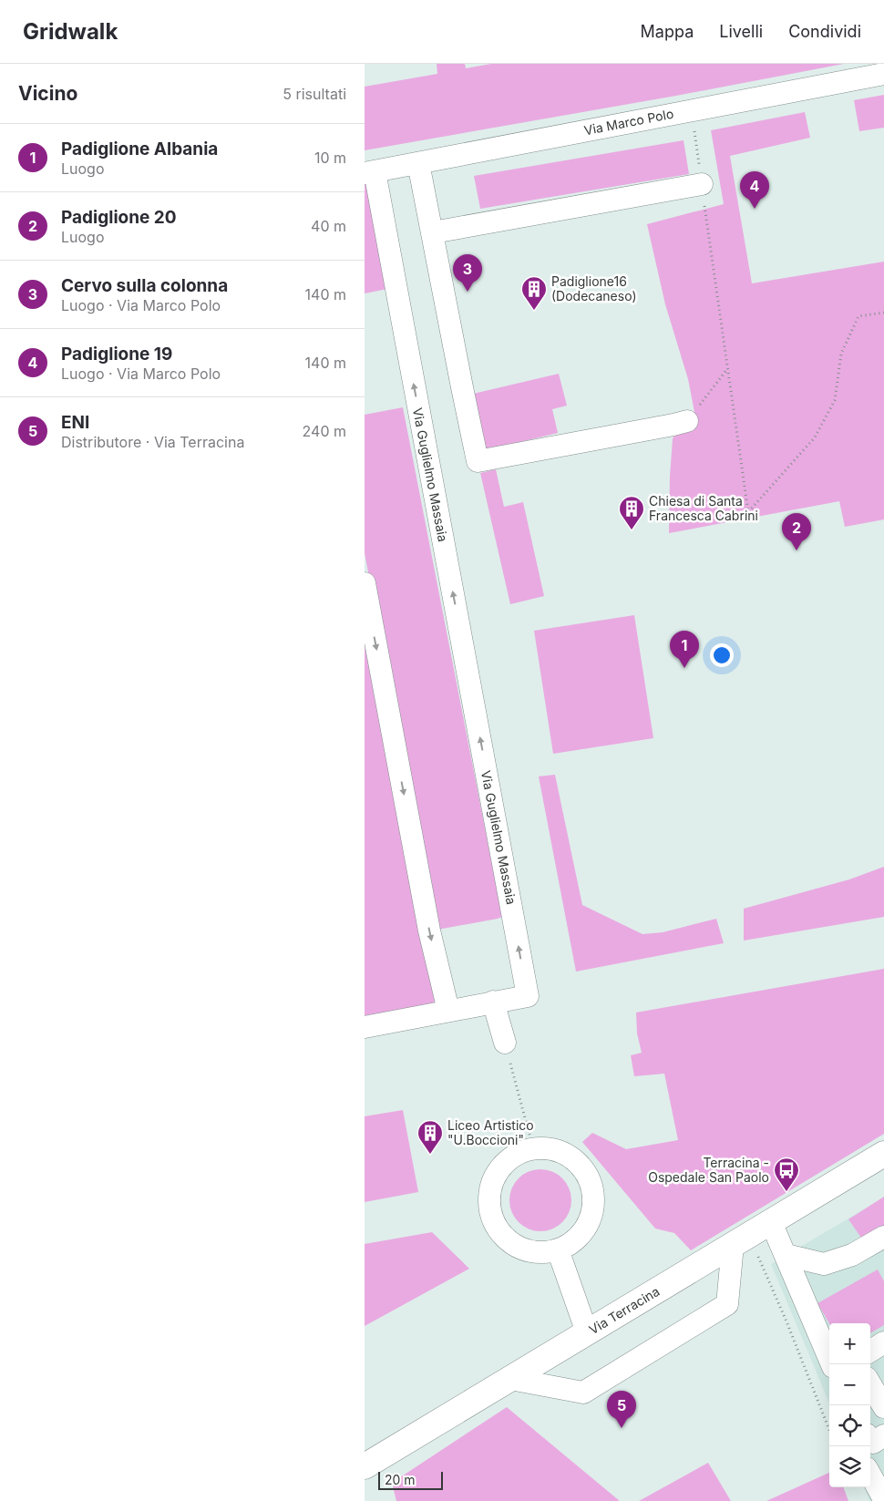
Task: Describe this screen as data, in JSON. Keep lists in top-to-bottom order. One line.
{"streets":{"main road":["Via Terracina"],"street":["Via Marco Polo","Via Guglielmo Massaia"]},"crossings":[["Via Marco Polo","Via Guglielmo Massaia"]],"places":{"building":["Padiglione16 (Dodecaneso)","Chiesa di Santa Francesca Cabrini","Liceo Artistico \"U.Boccioni\""],"bus stop":["Terracina - Ospedale San Paolo"]},"scale_bar":"20 m","page":{"header":"Gridwalk","nav":["Mappa","Livelli","Condividi"],"heading":["Vicino","5 risultati"],"list":[{"mark":"1","name":"Padiglione Albania","note":"Luogo","value":"10 m"},{"mark":"2","name":"Padiglione 20","note":"Luogo","value":"40 m"},{"mark":"3","name":"Cervo sulla colonna","note":"Luogo · Via Marco Polo","value":"140 m"},{"mark":"4","name":"Padiglione 19","note":"Luogo · Via Marco Polo","value":"140 m"},{"mark":"5","name":"ENI","note":"Distributore · Via Terracina","value":"240 m"}],"pins":["4","3","2","1","5"],"map_buttons":["+","−"],"scale":"20 m"}}
